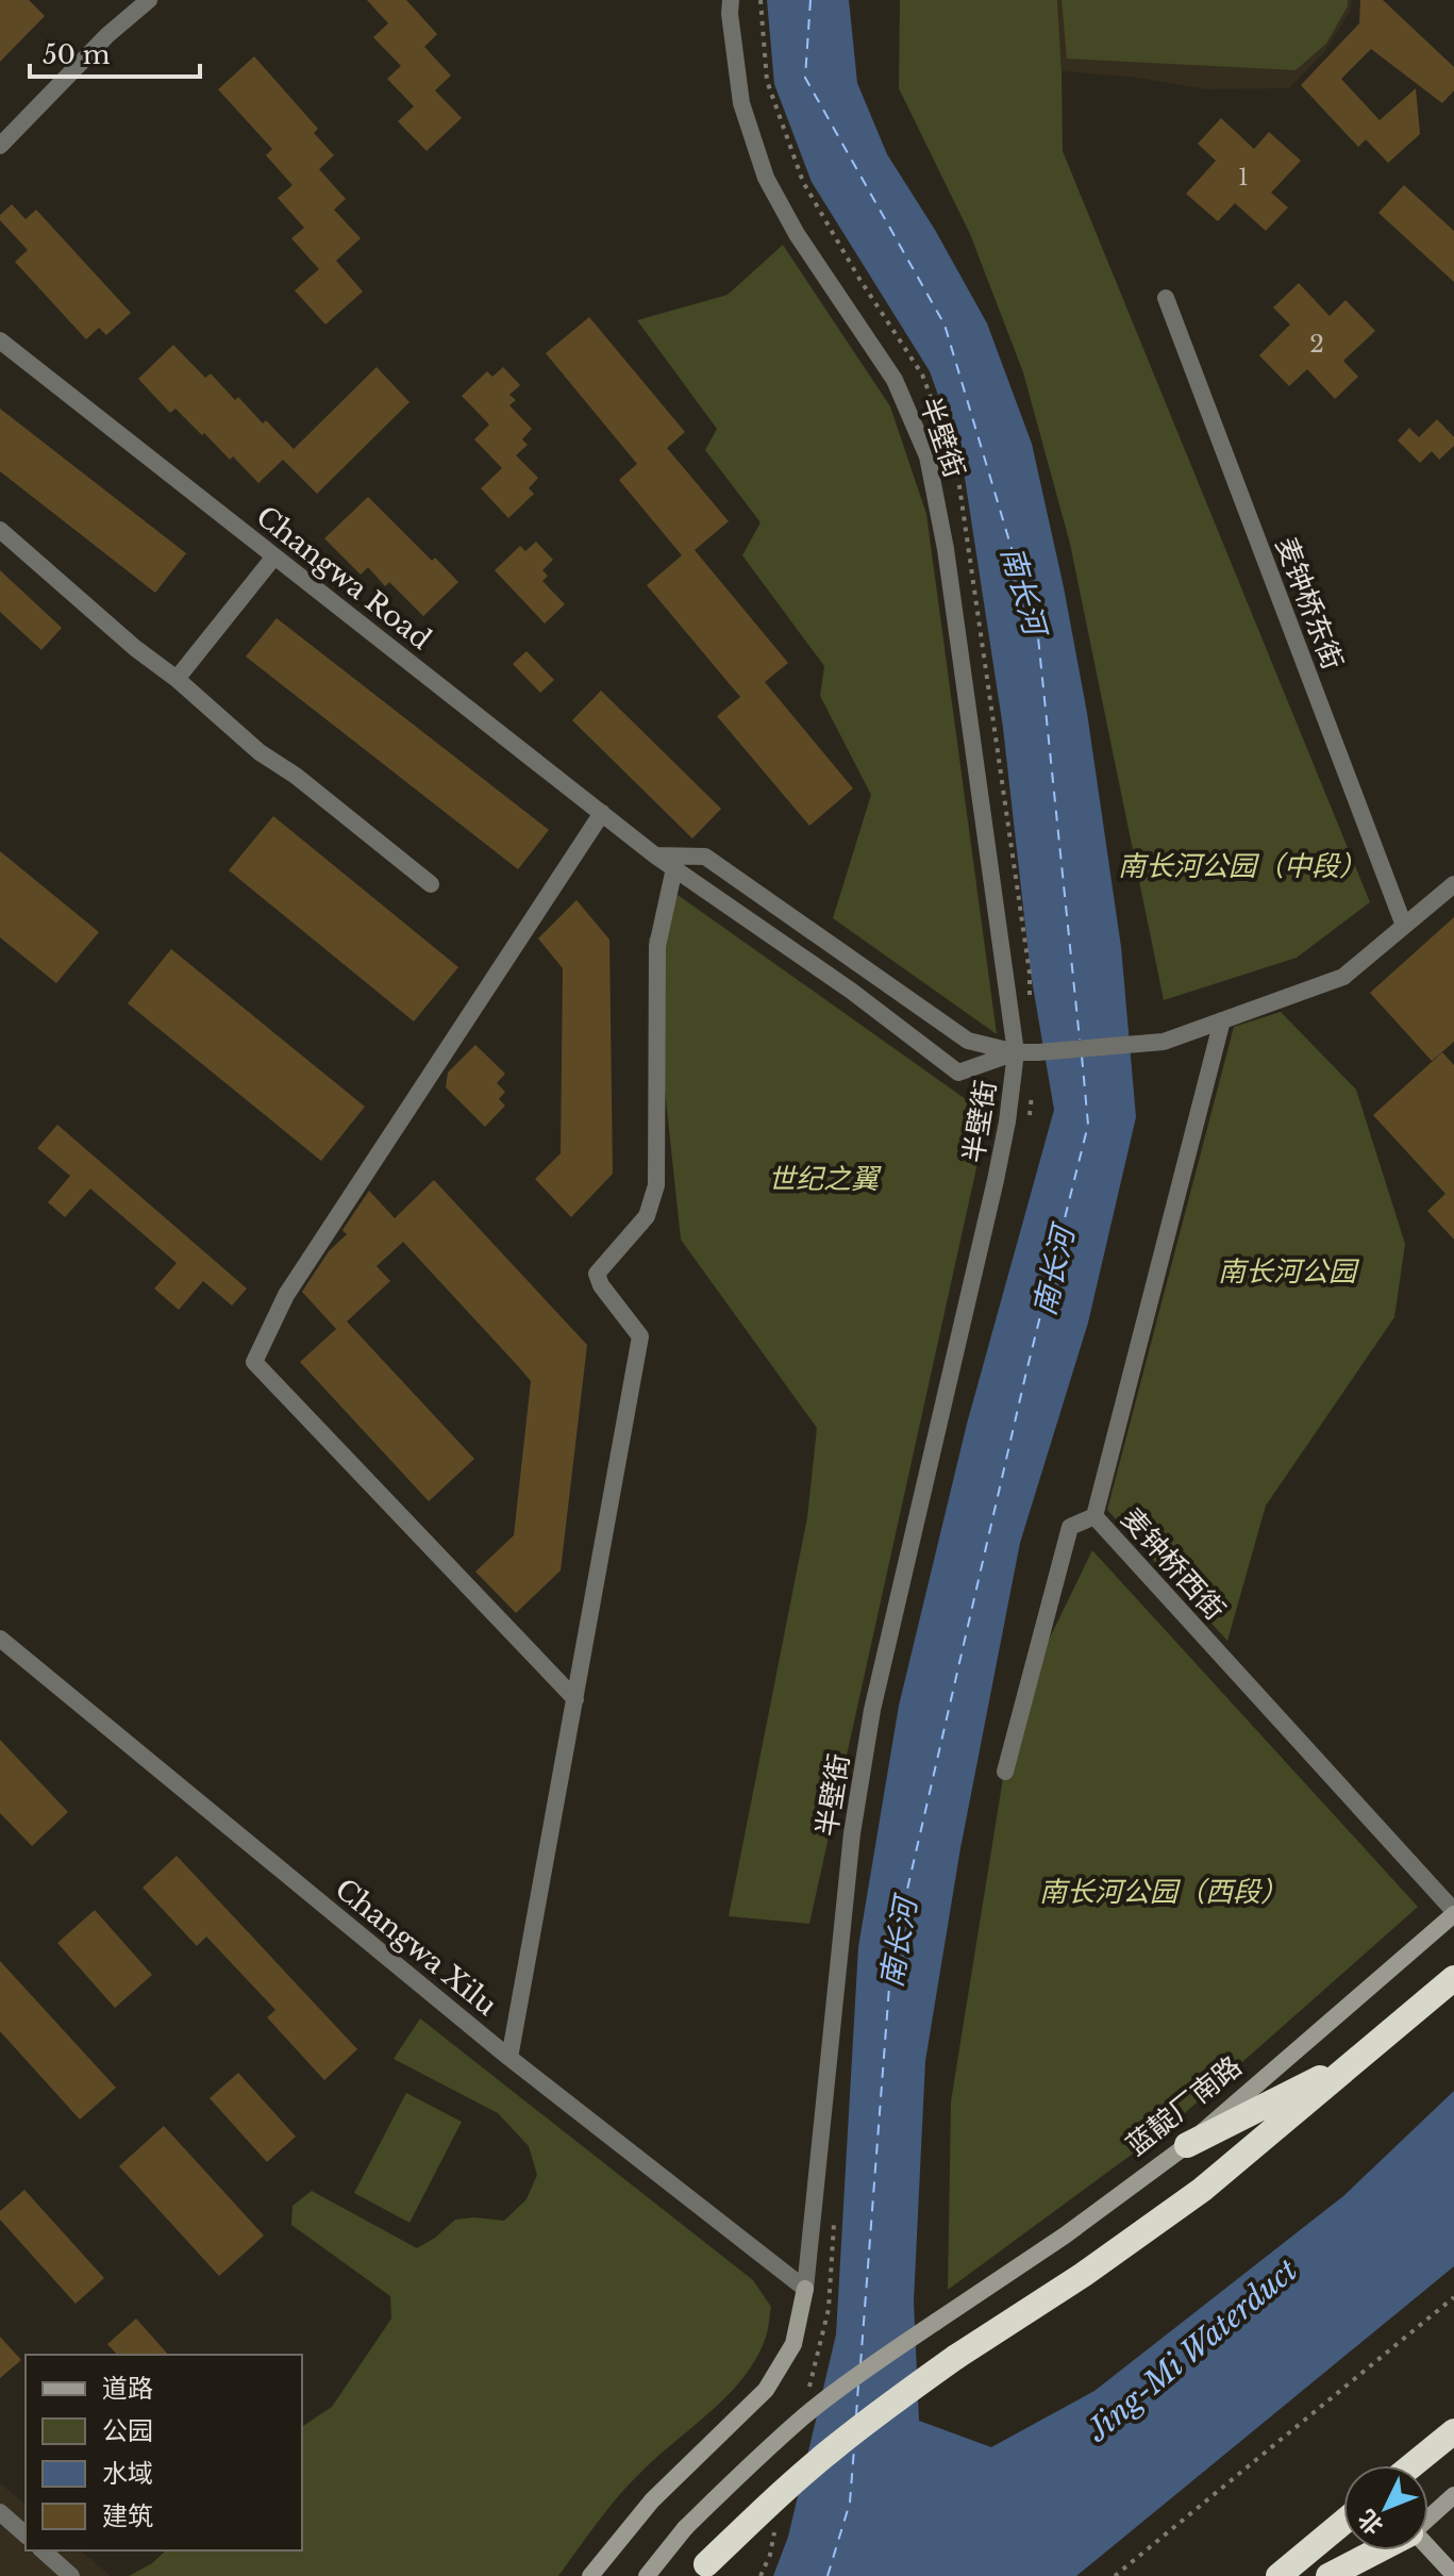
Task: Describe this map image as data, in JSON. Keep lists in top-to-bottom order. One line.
{"streets":{"street":["半壁街","Changwa Road","麦钟桥东街","麦钟桥西街","Changwa Xilu","蓝靛厂南路"]},"crossings":[["半壁街","Changwa Road"],["半壁街","Changwa Xilu"],["麦钟桥西街","蓝靛厂南路"]],"water":["南长河","Jing-Mi Waterduct"],"parks":["南长河公园（中段）","世纪之翼","南长河公园","南长河公园（西段）"],"house_numbers":["1","2"],"legend":["道路","公园","水域","建筑"],"scale_bar":"50 m","north":"bottom left"}
